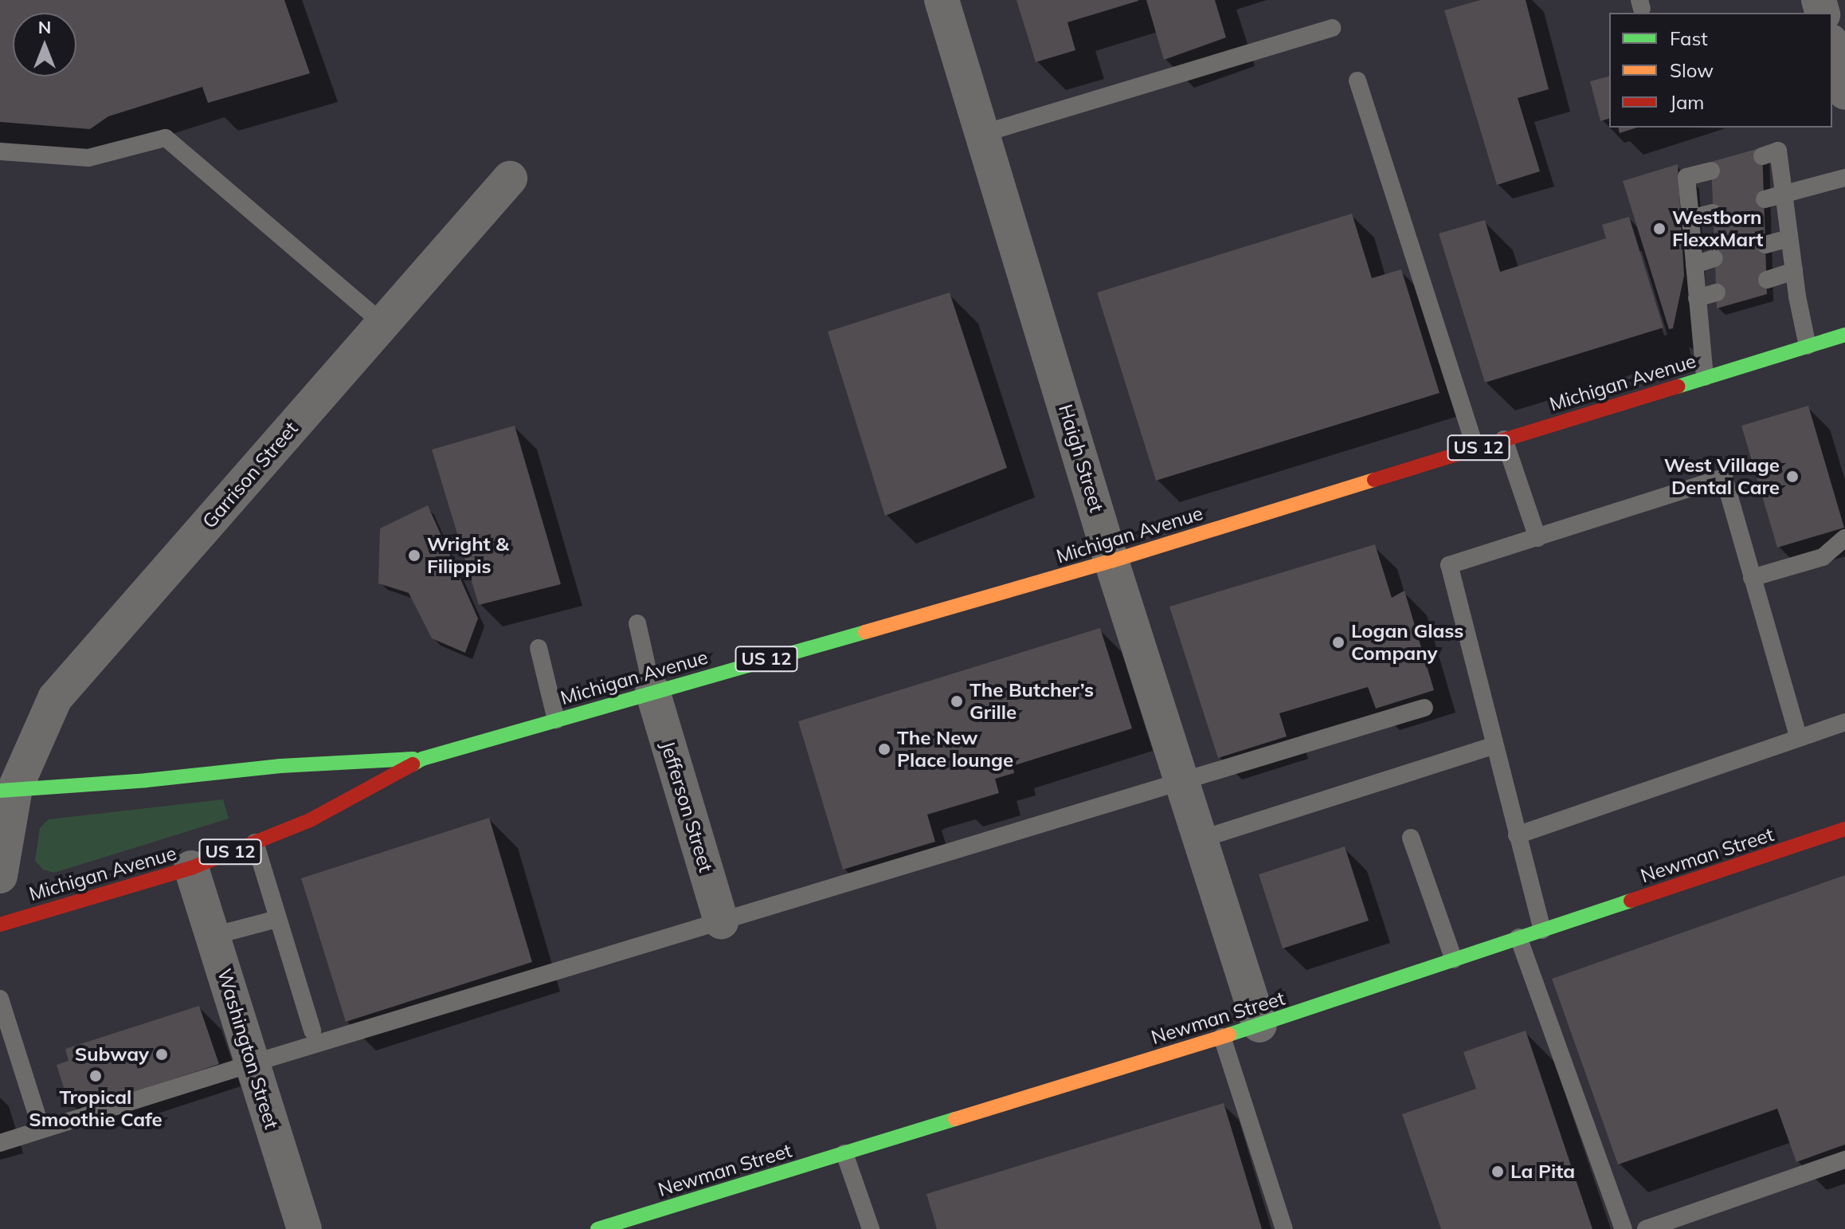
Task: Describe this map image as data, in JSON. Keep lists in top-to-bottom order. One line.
{"streets":{"main road":["Michigan Avenue","US 12","Newman Street"],"street":["Haigh Street","Garrison Street","Jefferson Street","Washington Street"]},"crossings":[["Michigan Avenue","Haigh Street"],["Michigan Avenue","Garrison Street"],["Michigan Avenue","Jefferson Street"],["Michigan Avenue","Washington Street"],["Haigh Street","Newman Street"]],"places":["Westborn FlexxMart","West Village Dental Care","Wright & Filippis","Logan Glass Company","The Butcher’s Grille","The New Place lounge","Subway","Tropical Smoothie Cafe","La Pita"],"legend":["Fast","Slow","Jam"],"north":"top"}
